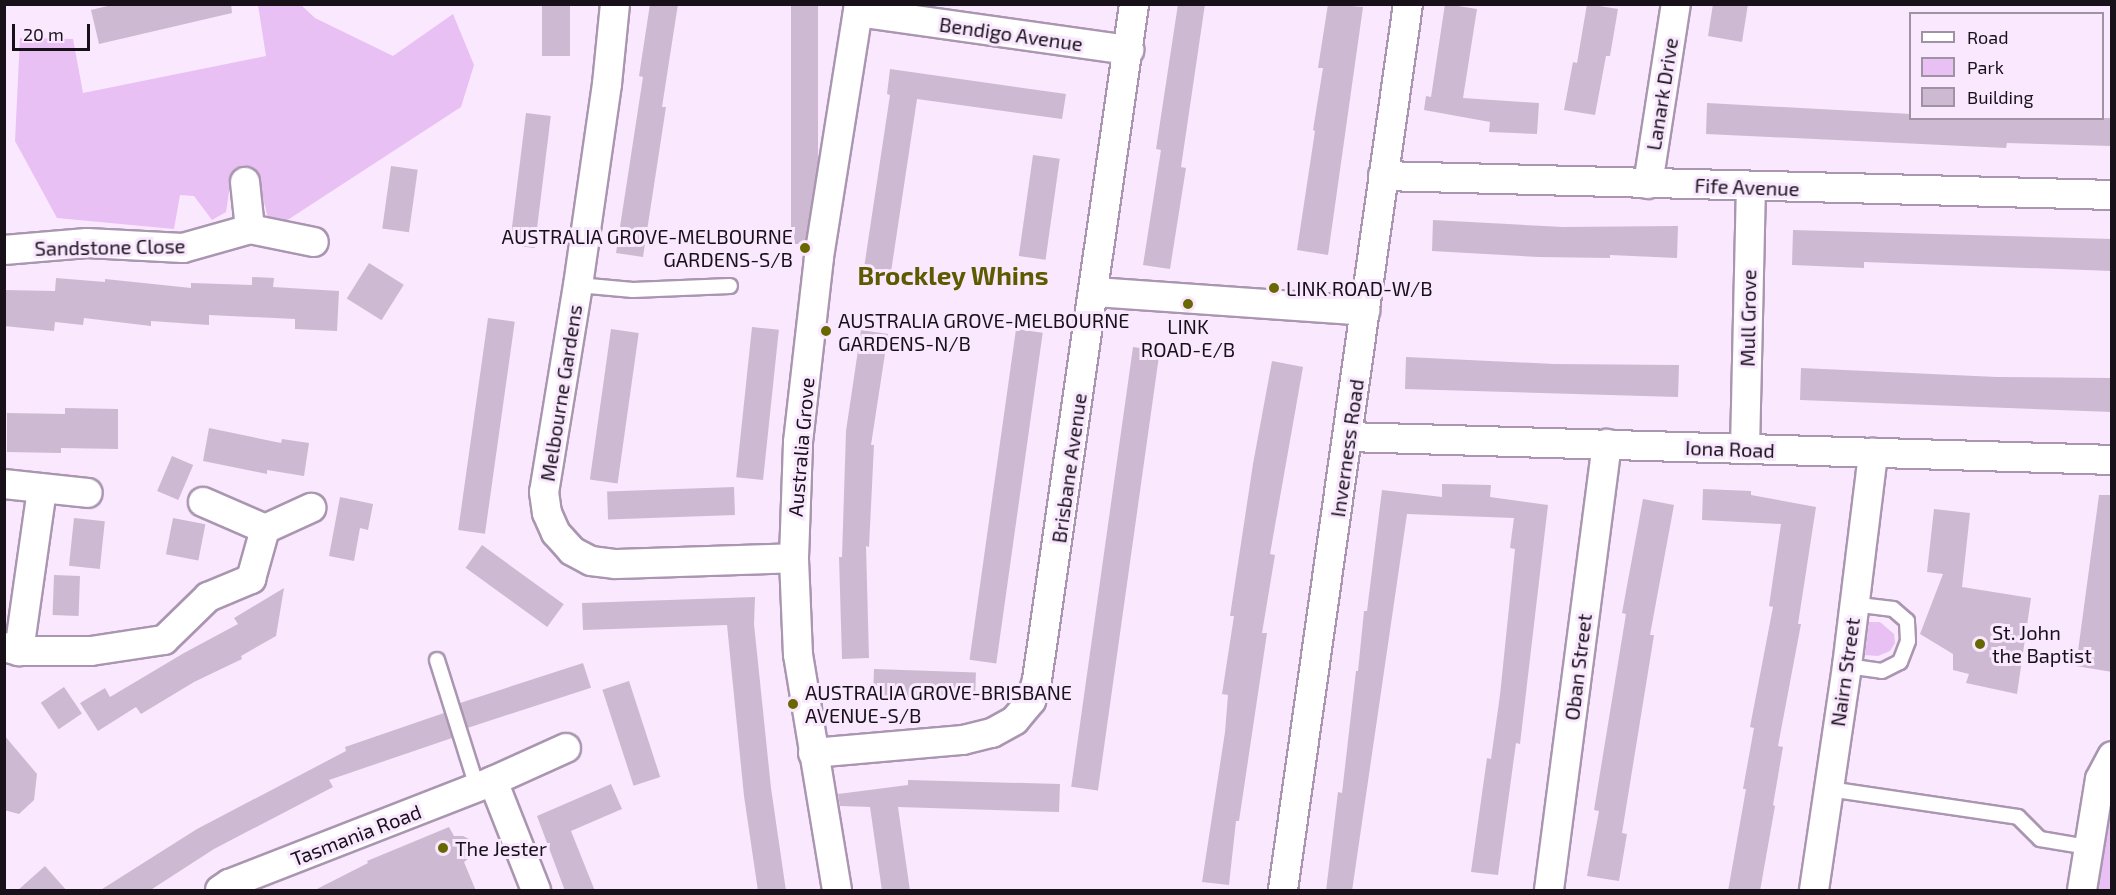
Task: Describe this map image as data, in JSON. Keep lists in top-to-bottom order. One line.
{"streets":{"street":["Bendigo Avenue","Lanark Drive","Fife Avenue","Sandstone Close","Mull Grove","Melbourne Gardens","Australia Grove","Inverness Road","Iona Road","Brisbane Avenue","Oban Street","Nairn Street","Tasmania Road"]},"crossings":[["Bendigo Avenue","Australia Grove"],["Bendigo Avenue","Brisbane Avenue"],["Lanark Drive","Fife Avenue"],["Fife Avenue","Mull Grove"],["Fife Avenue","Inverness Road"],["Mull Grove","Iona Road"],["Melbourne Gardens","Australia Grove"],["Australia Grove","Brisbane Avenue"],["Inverness Road","Iona Road"],["Iona Road","Oban Street"],["Iona Road","Nairn Street"]],"districts":["Brockley Whins"],"places":["AUSTRALIA GROVE-MELBOURNE GARDENS-S/B","LINK ROAD-W/B","LINK ROAD-E/B","AUSTRALIA GROVE-MELBOURNE GARDENS-N/B","St. John the Baptist","AUSTRALIA GROVE-BRISBANE AVENUE-S/B","The Jester"],"legend":["Road","Park","Building"],"scale_bar":"20 m"}
